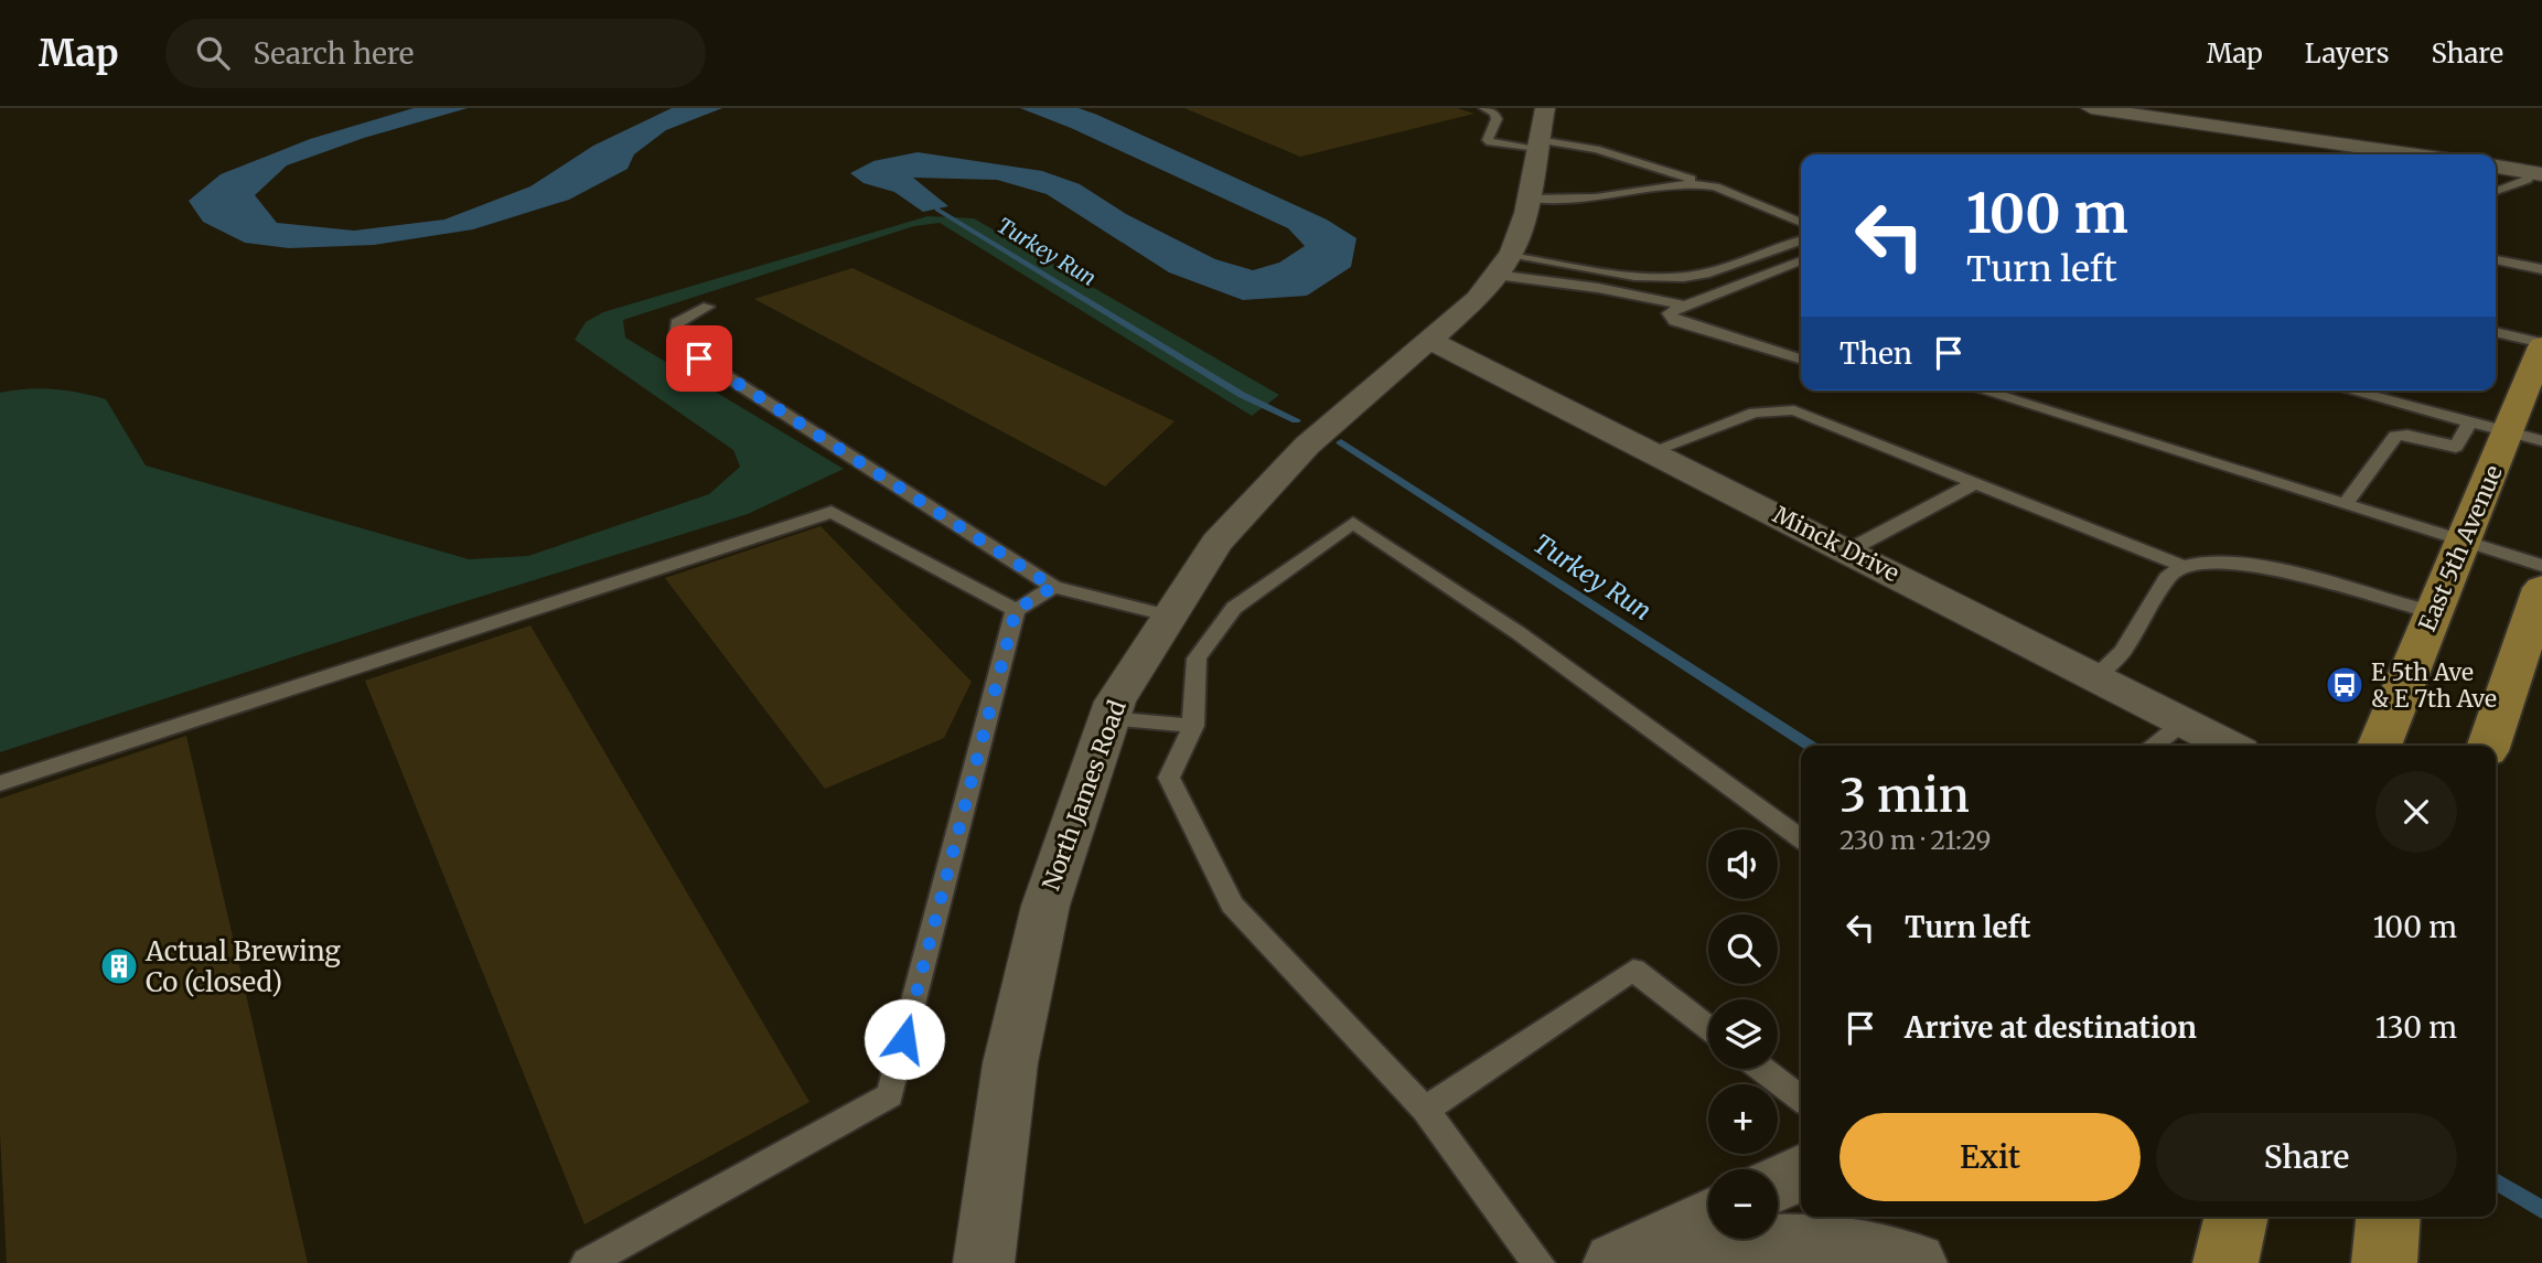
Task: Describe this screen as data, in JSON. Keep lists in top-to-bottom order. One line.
{"streets":{"main road":["East 5th Avenue"],"street":["Minck Drive","North James Road"]},"crossings":[["Minck Drive","North James Road"]],"water":["Turkey Run"],"places":{"bus stop":["E 5th Ave & E 7th Ave"],"building":["Actual Brewing Co (closed)"]},"page":{"header":"Map","search":"Search here","nav":["Map","Layers","Share"],"turn":["100 m","Turn left"],"then":"Then","heading":["3 min","230 m · 21:29"],"map_buttons":["+","−"],"list":[{"name":"Turn left","value":"100 m"},{"name":"Arrive at destination","value":"130 m"}],"buttons":["Exit","Share"]}}
